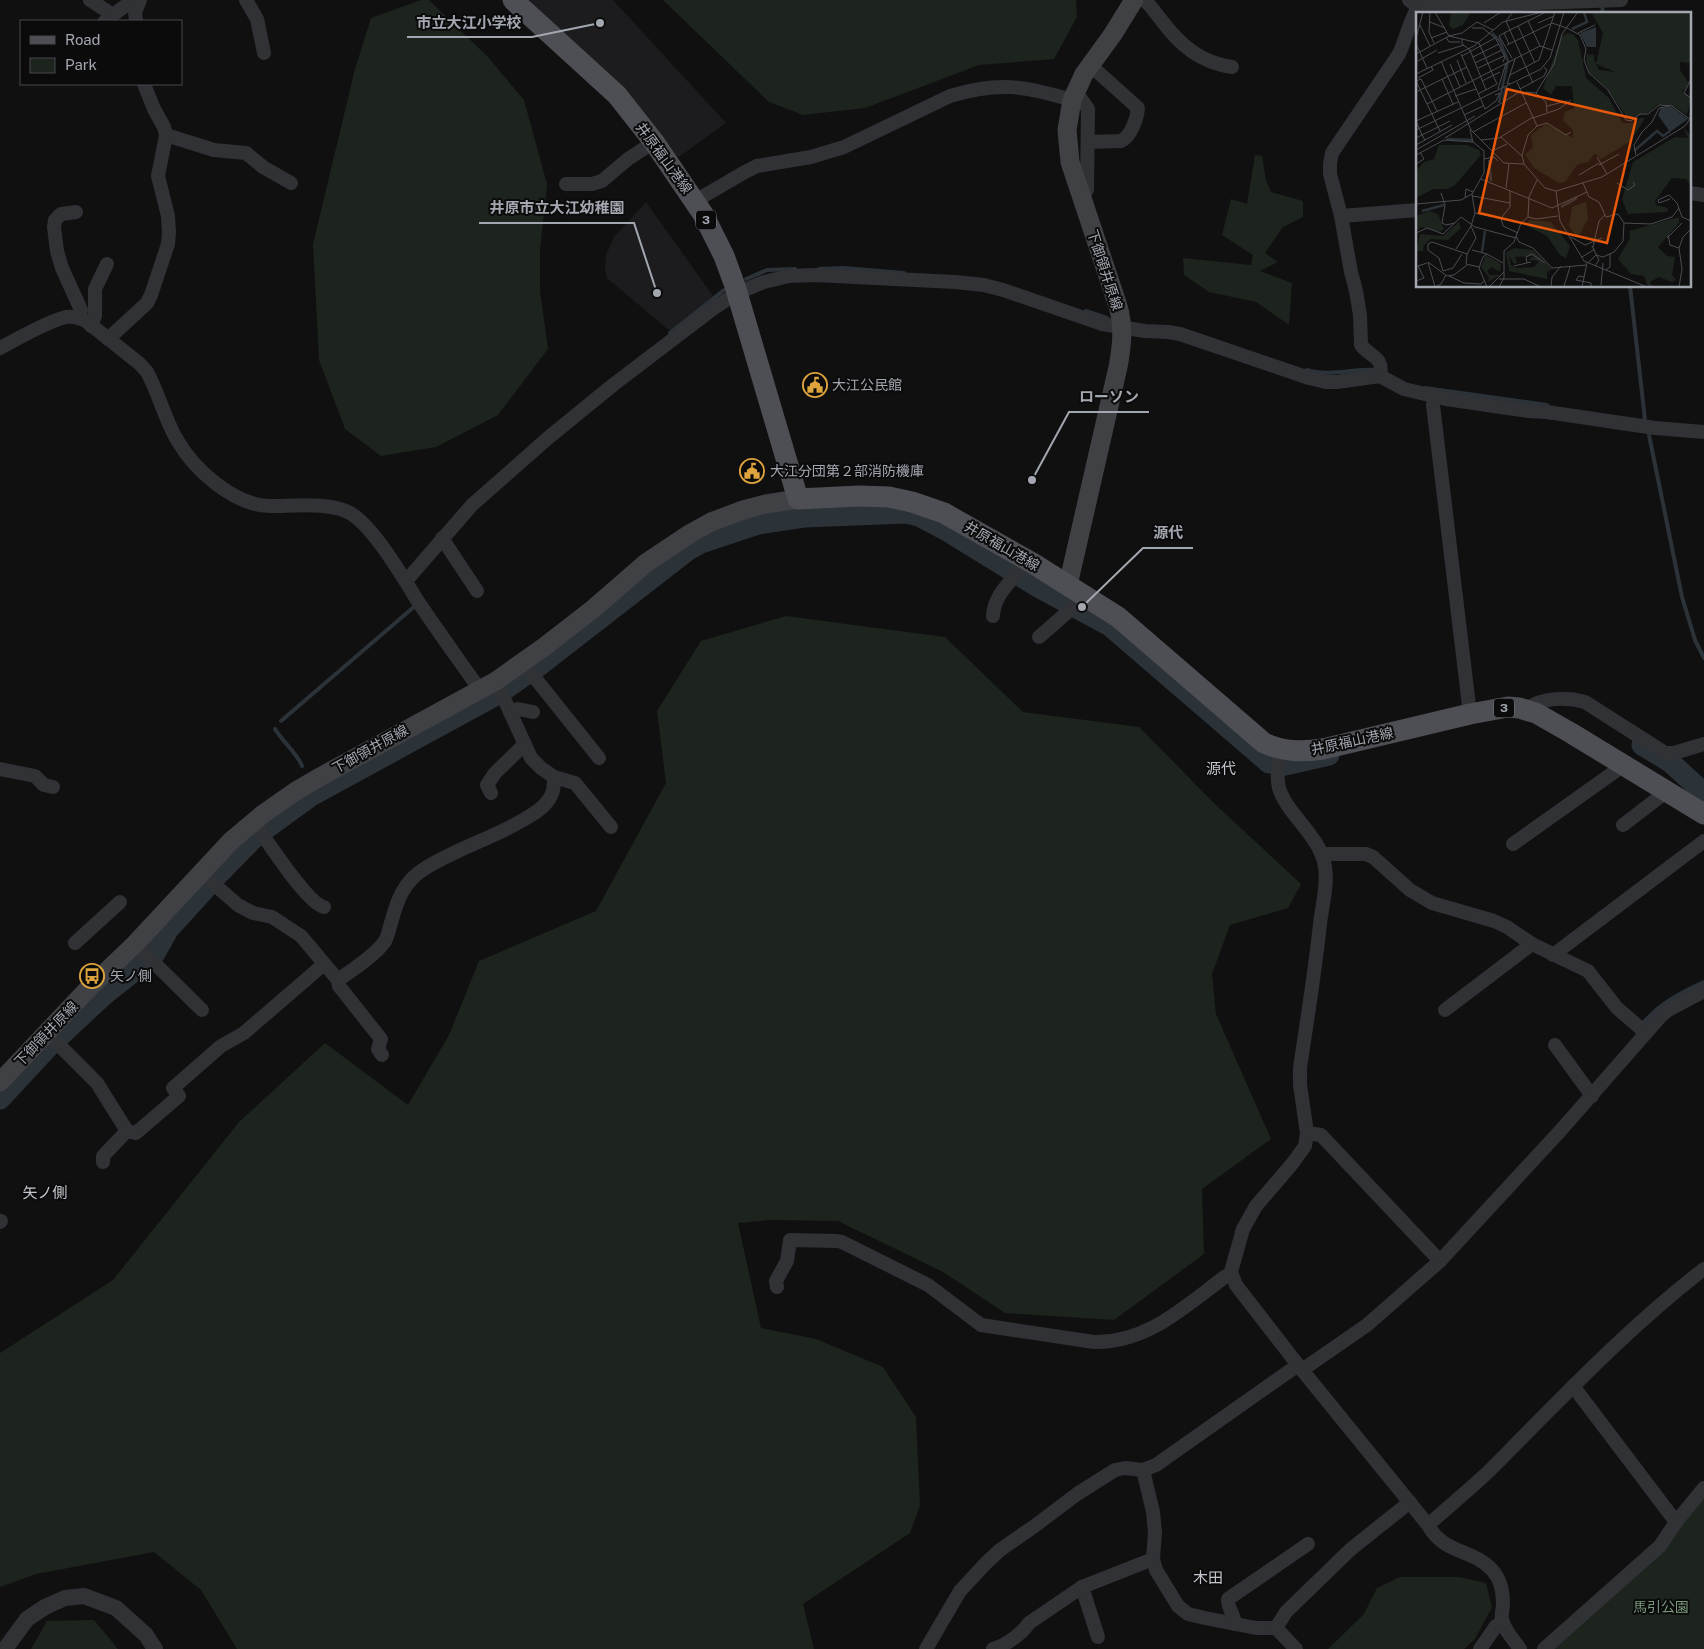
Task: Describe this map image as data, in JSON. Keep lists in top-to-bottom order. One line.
{"streets":{"main road":["井原福山港線","3","下御領井原線"]},"crossings":[["井原福山港線","下御領井原線"]],"districts":["源代","矢ノ側","木田"],"parks":["馬引公園"],"places":{"other":["市立大江小学校","井原市立大江幼稚園","ローソン","源代"],"public building":["大江公民館","大江分団第２部消防機庫"],"bus stop":["矢ノ側"]},"legend":["Road","Park"]}
